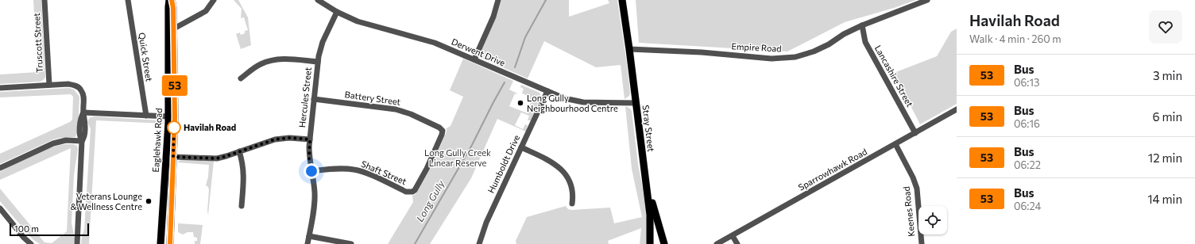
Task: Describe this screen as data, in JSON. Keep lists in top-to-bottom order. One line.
{"streets":{"main road":["Stray Street","Eaglehawk Road"],"street":["Truscott Street","Empire Road","Derwent Drive","Quick Street","Lancashire Street","Hercules Street","Battery Street","Humboldt Drive","Sparrowhawk Road","Shaft Street","Keenes Road"]},"crossings":[["Empire Road","Lancashire Street"],["Empire Road","Stray Street"],["Derwent Drive","Hercules Street"],["Derwent Drive","Stray Street"],["Derwent Drive","Humboldt Drive"],["Lancashire Street","Sparrowhawk Road"],["Hercules Street","Battery Street"],["Hercules Street","Shaft Street"],["Battery Street","Shaft Street"],["Sparrowhawk Road","Keenes Road"]],"water":["Long Gully"],"parks":["Long Gully Creek Linear Reserve"],"places":["Long Gully Neighbourhood Centre","Havilah Road","Veterans Lounge & Wellness Centre"],"lines":["bus line 53"],"scale_bar":"100 m","page":{"on_map":"53","heading":["Havilah Road","Walk · 4 min · 260 m"],"list":[{"mark":"53","name":"Bus","note":"06:13","value":"3 min"},{"mark":"53","name":"Bus","note":"06:16","value":"6 min"},{"mark":"53","name":"Bus","note":"06:22","value":"12 min"},{"mark":"53","name":"Bus","note":"06:24","value":"14 min"}],"scale":"100 m"}}
